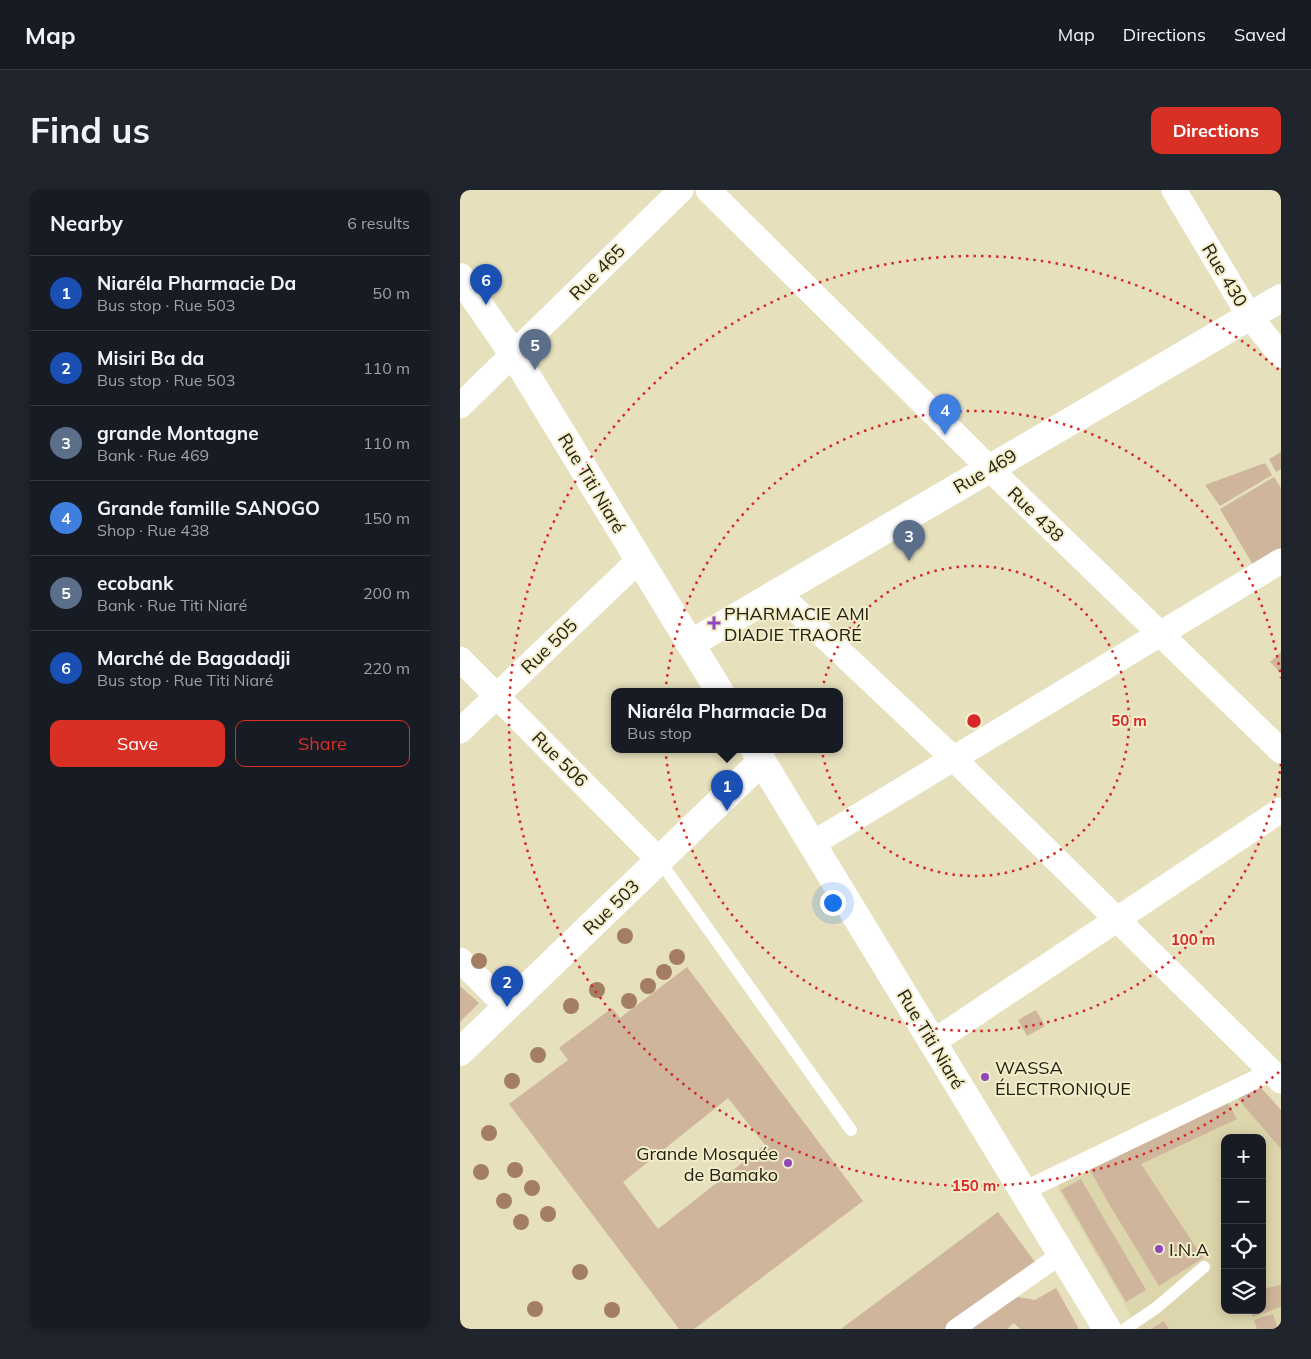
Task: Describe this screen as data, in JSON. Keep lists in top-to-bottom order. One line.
{"streets":{"main road":["Rue 469","Rue Titi Niaré","Rue 503"],"street":["Rue 465","Rue 430","Rue 438","Rue 505","Rue 506"]},"crossings":[["Rue 465","Rue Titi Niaré"],["Rue 430","Rue 469"],["Rue 469","Rue Titi Niaré"],["Rue 469","Rue 438"],["Rue Titi Niaré","Rue 505"],["Rue Titi Niaré","Rue 503"],["Rue 505","Rue 506"],["Rue 506","Rue 503"]],"places":{"health":["PHARMACIE AMI DIADIE TRAORÉ"],"other":["WASSA ÉLECTRONIQUE","Grande Mosquée de Bamako","I.N.A"]},"page":{"header":"Map","nav":["Map","Directions","Saved"],"buttons":["Directions",["Save","Share"]],"title":"Find us","heading":["Nearby","6 results"],"list":[{"mark":"1","name":"Niaréla Pharmacie Da","note":"Bus stop · Rue 503","value":"50 m"},{"mark":"2","name":"Misiri Ba da","note":"Bus stop · Rue 503","value":"110 m"},{"mark":"3","name":"grande Montagne","note":"Bank · Rue 469","value":"110 m"},{"mark":"4","name":"Grande famille SANOGO","note":"Shop · Rue 438","value":"150 m"},{"mark":"5","name":"ecobank","note":"Bank · Rue Titi Niaré","value":"200 m"},{"mark":"6","name":"Marché de Bagadadji","note":"Bus stop · Rue Titi Niaré","value":"220 m"}],"pins":["6","5","4","3","1","2"],"popup":["Niaréla Pharmacie Da","Bus stop"],"map_buttons":["+","−"]},"rings":["50 m","100 m","150 m"]}
